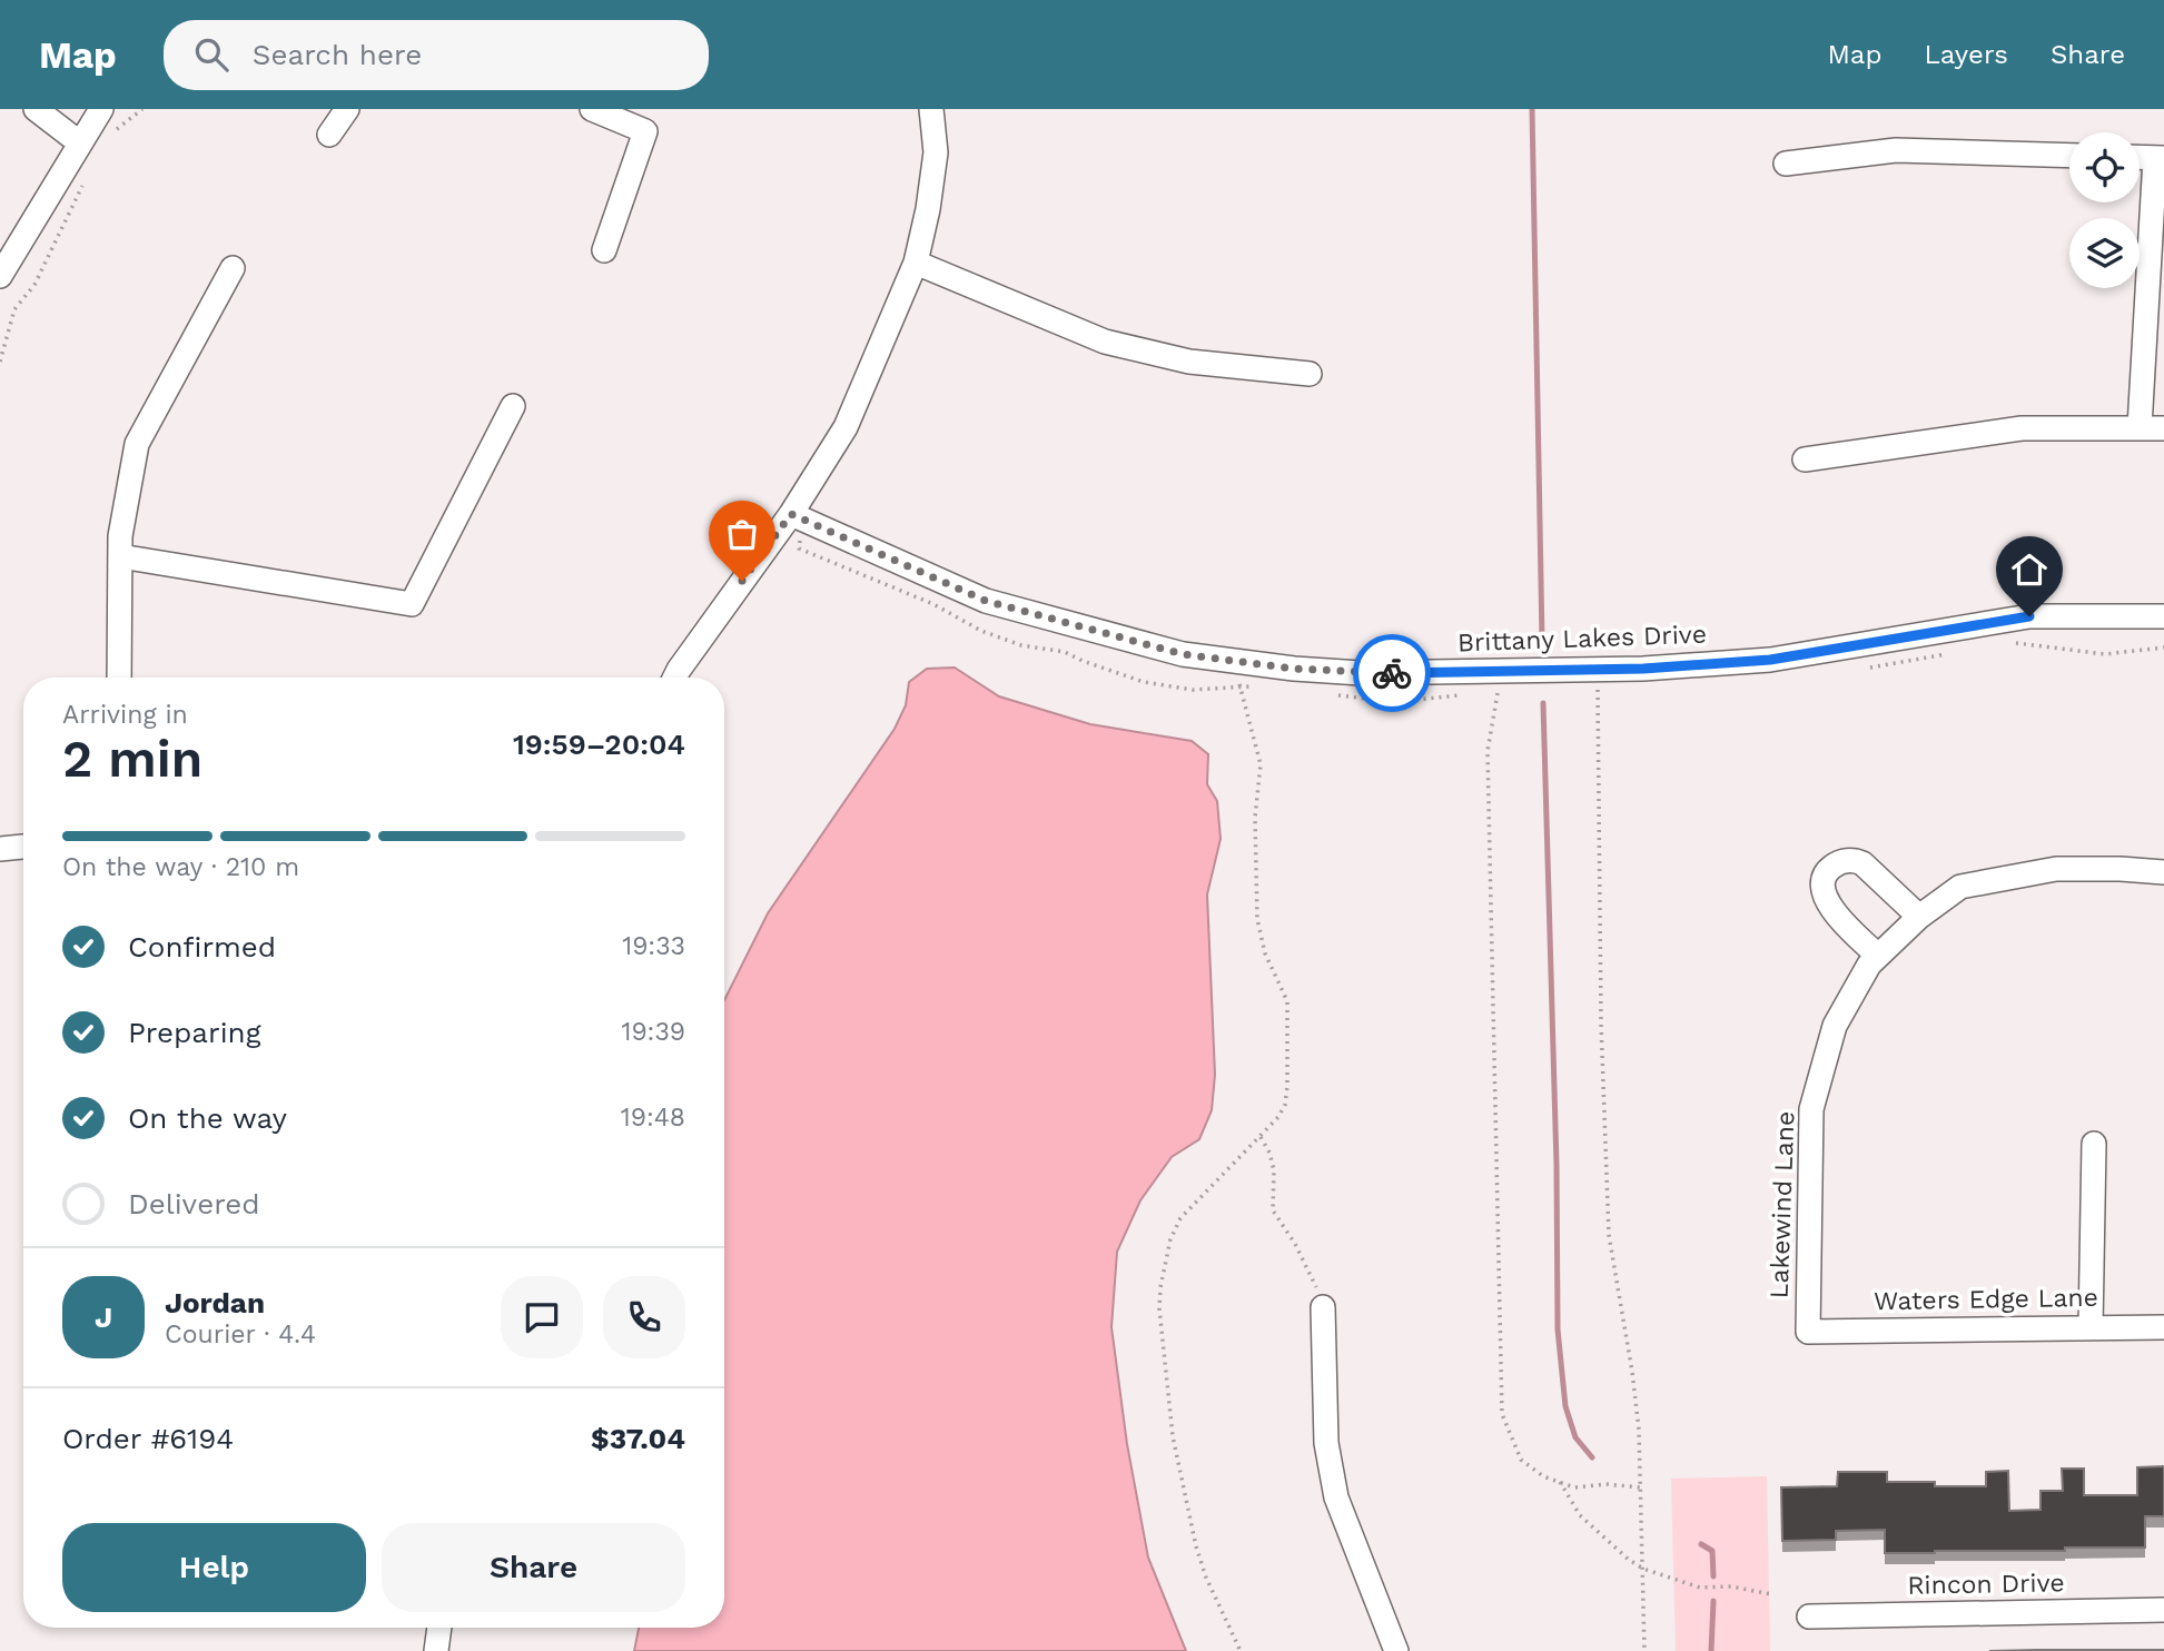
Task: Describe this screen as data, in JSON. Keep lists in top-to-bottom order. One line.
{"streets":{"street":["Brittany Lakes Drive","Lakewind Lane","Waters Edge Lane","Rincon Drive"]},"crossings":[["Lakewind Lane","Waters Edge Lane"]],"page":{"header":"Map","search":"Search here","nav":["Map","Layers","Share"],"heading":["2 min","Arriving in","19:59–20:04"],"panel":["Jordan","Courier · 4.4","Order #6194","$37.04"],"bar":"On the way · 210 m","list":[["Confirmed","19:33"],["Preparing","19:39"],["On the way","19:48"],"Delivered"],"round":"J","buttons":["Help","Share"]}}
